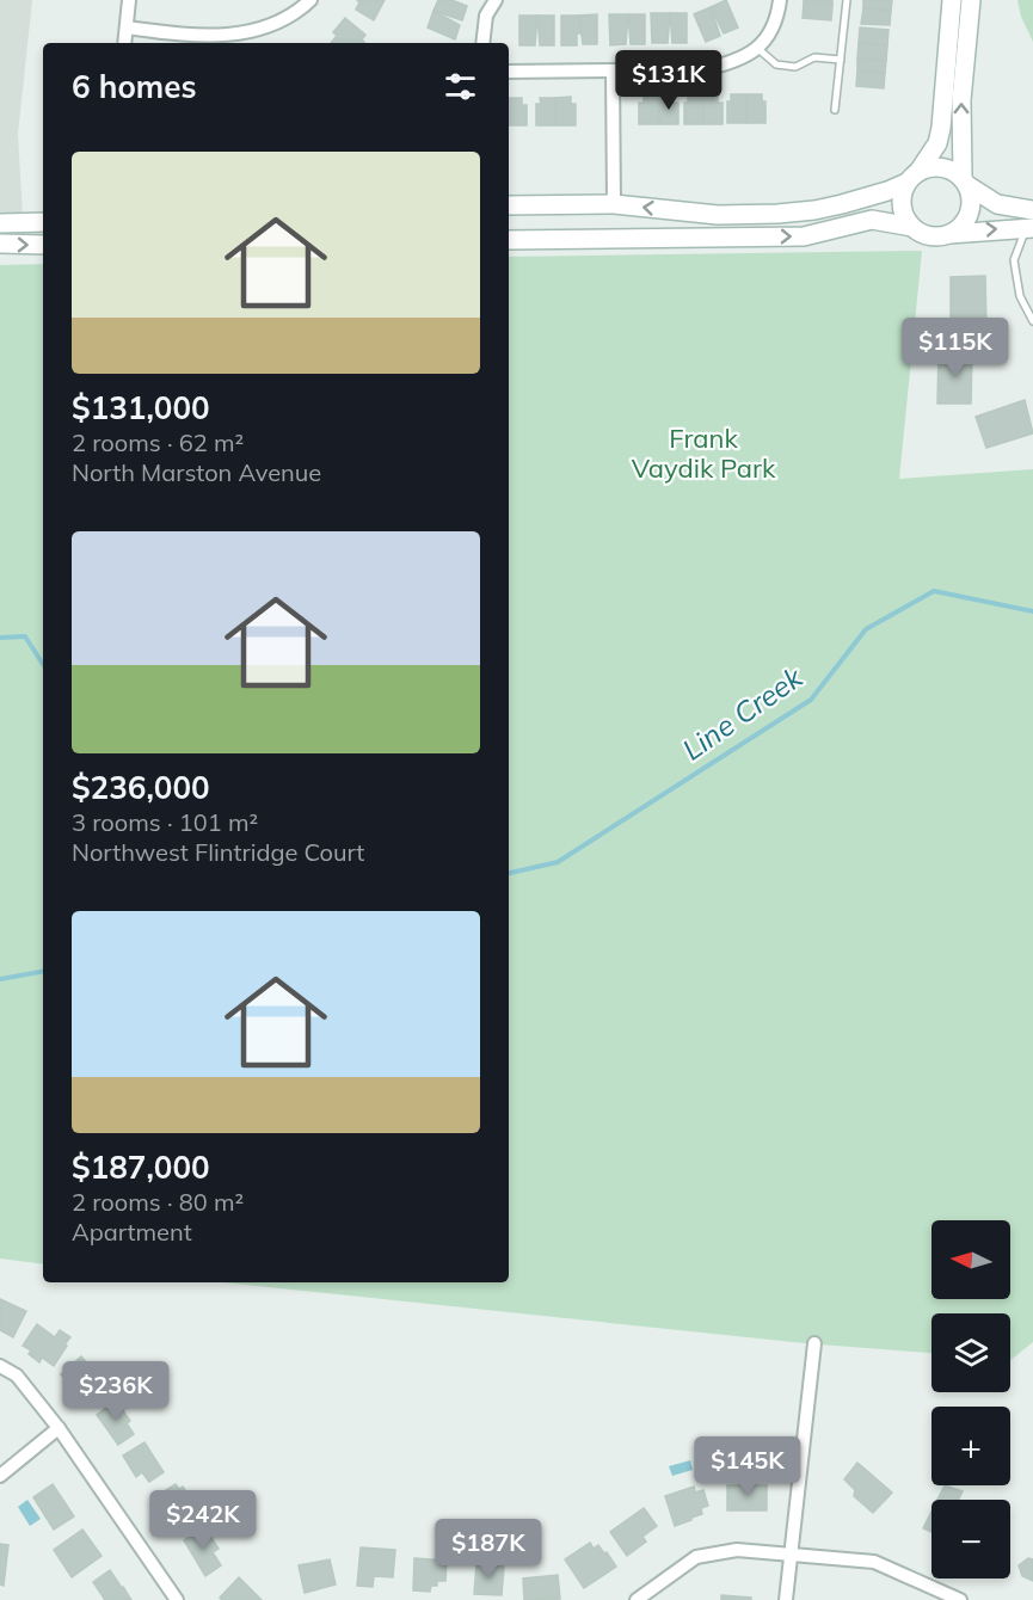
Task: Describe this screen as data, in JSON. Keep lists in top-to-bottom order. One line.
{"water":["Line Creek"],"parks":["Frank Vaydik Park"],"north":"left","page":{"heading":"6 homes","price":["$131K","$115K","$236K","$145K","$242K","$187K"],"list":[{"name":"$131,000","note":"2 rooms · 62 m² · North Marston Avenue"},{"name":"$236,000","note":"3 rooms · 101 m² · Northwest Flintridge Court"},{"name":"$187,000","note":"2 rooms · 80 m² · Apartment"}],"map_buttons":["+","−"]}}
